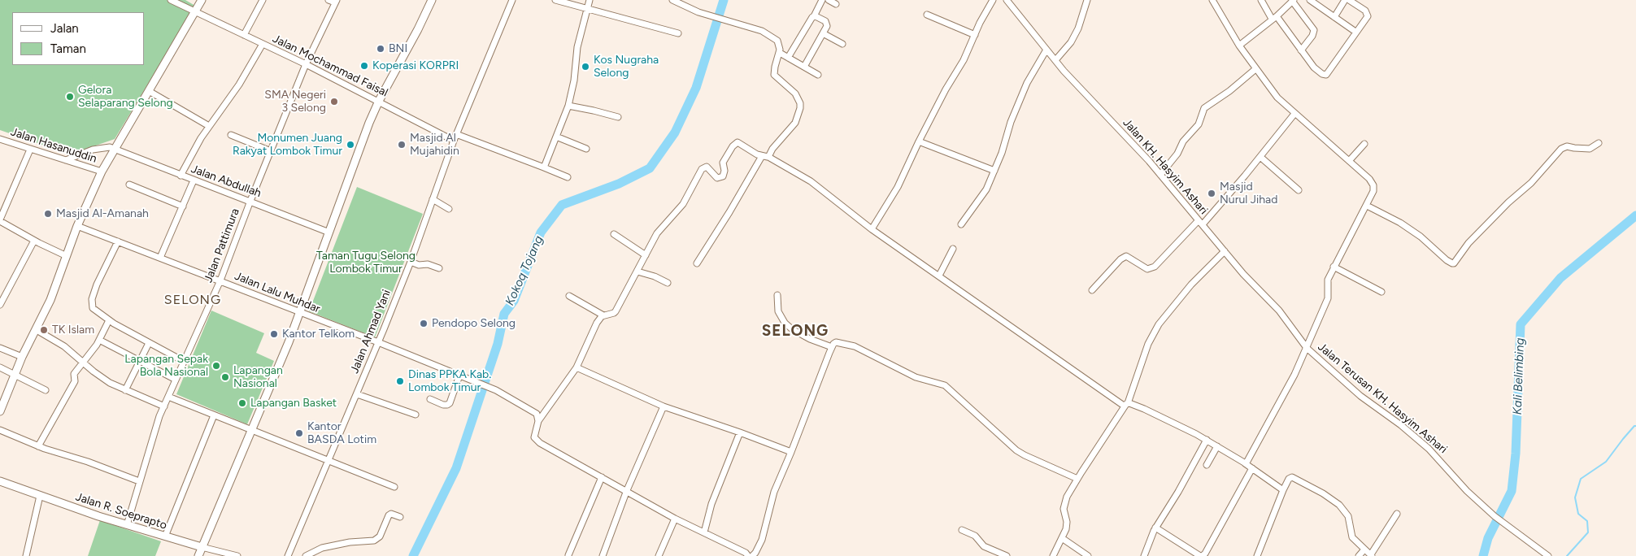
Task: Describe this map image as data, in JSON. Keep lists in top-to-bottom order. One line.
{"streets":{"main road":["Jalan R. Soeprapto"],"street":["Jalan Mochammad Faisal","Jalan Hasanuddin","Jalan KH. Hasyim Ashari","Jalan Abdullah","Jalan Pattimura","Jalan Lalu Muhdar","Jalan Ahmad Yani","Jalan Terusan KH. Hasyim Ashari"]},"crossings":[["Jalan Mochammad Faisal","Jalan Pattimura"],["Jalan Mochammad Faisal","Jalan Ahmad Yani"],["Jalan KH. Hasyim Ashari","Jalan Terusan KH. Hasyim Ashari"],["Jalan Abdullah","Jalan Pattimura"],["Jalan Pattimura","Jalan Lalu Muhdar"],["Jalan Pattimura","Jalan R. Soeprapto"],["Jalan Lalu Muhdar","Jalan Ahmad Yani"]],"districts":["SELONG","SELONG"],"water":["Kokoq Tojang","Kali Belimbing"],"parks":["Taman Tugu Selong Lombok Timur"],"places":["BNI","Koperasi KORPRI","Kos Nugraha Selong","Gelora Selaparang Selong","SMA Negeri 3 Selong","Monumen Juang Rakyat Lombok Timur","Masjid Al Mujahidin","Masjid Nurul Jihad","Masjid Al-Amanah","Pendopo Selong","TK Islam","Kantor Telkom","Lapangan Sepak Bola Nasional","Lapangan Nasional","Dinas PPKA Kab. Lombok Timur","Lapangan Basket","Kantor BASDA Lotim"],"legend":["Jalan","Taman"]}
